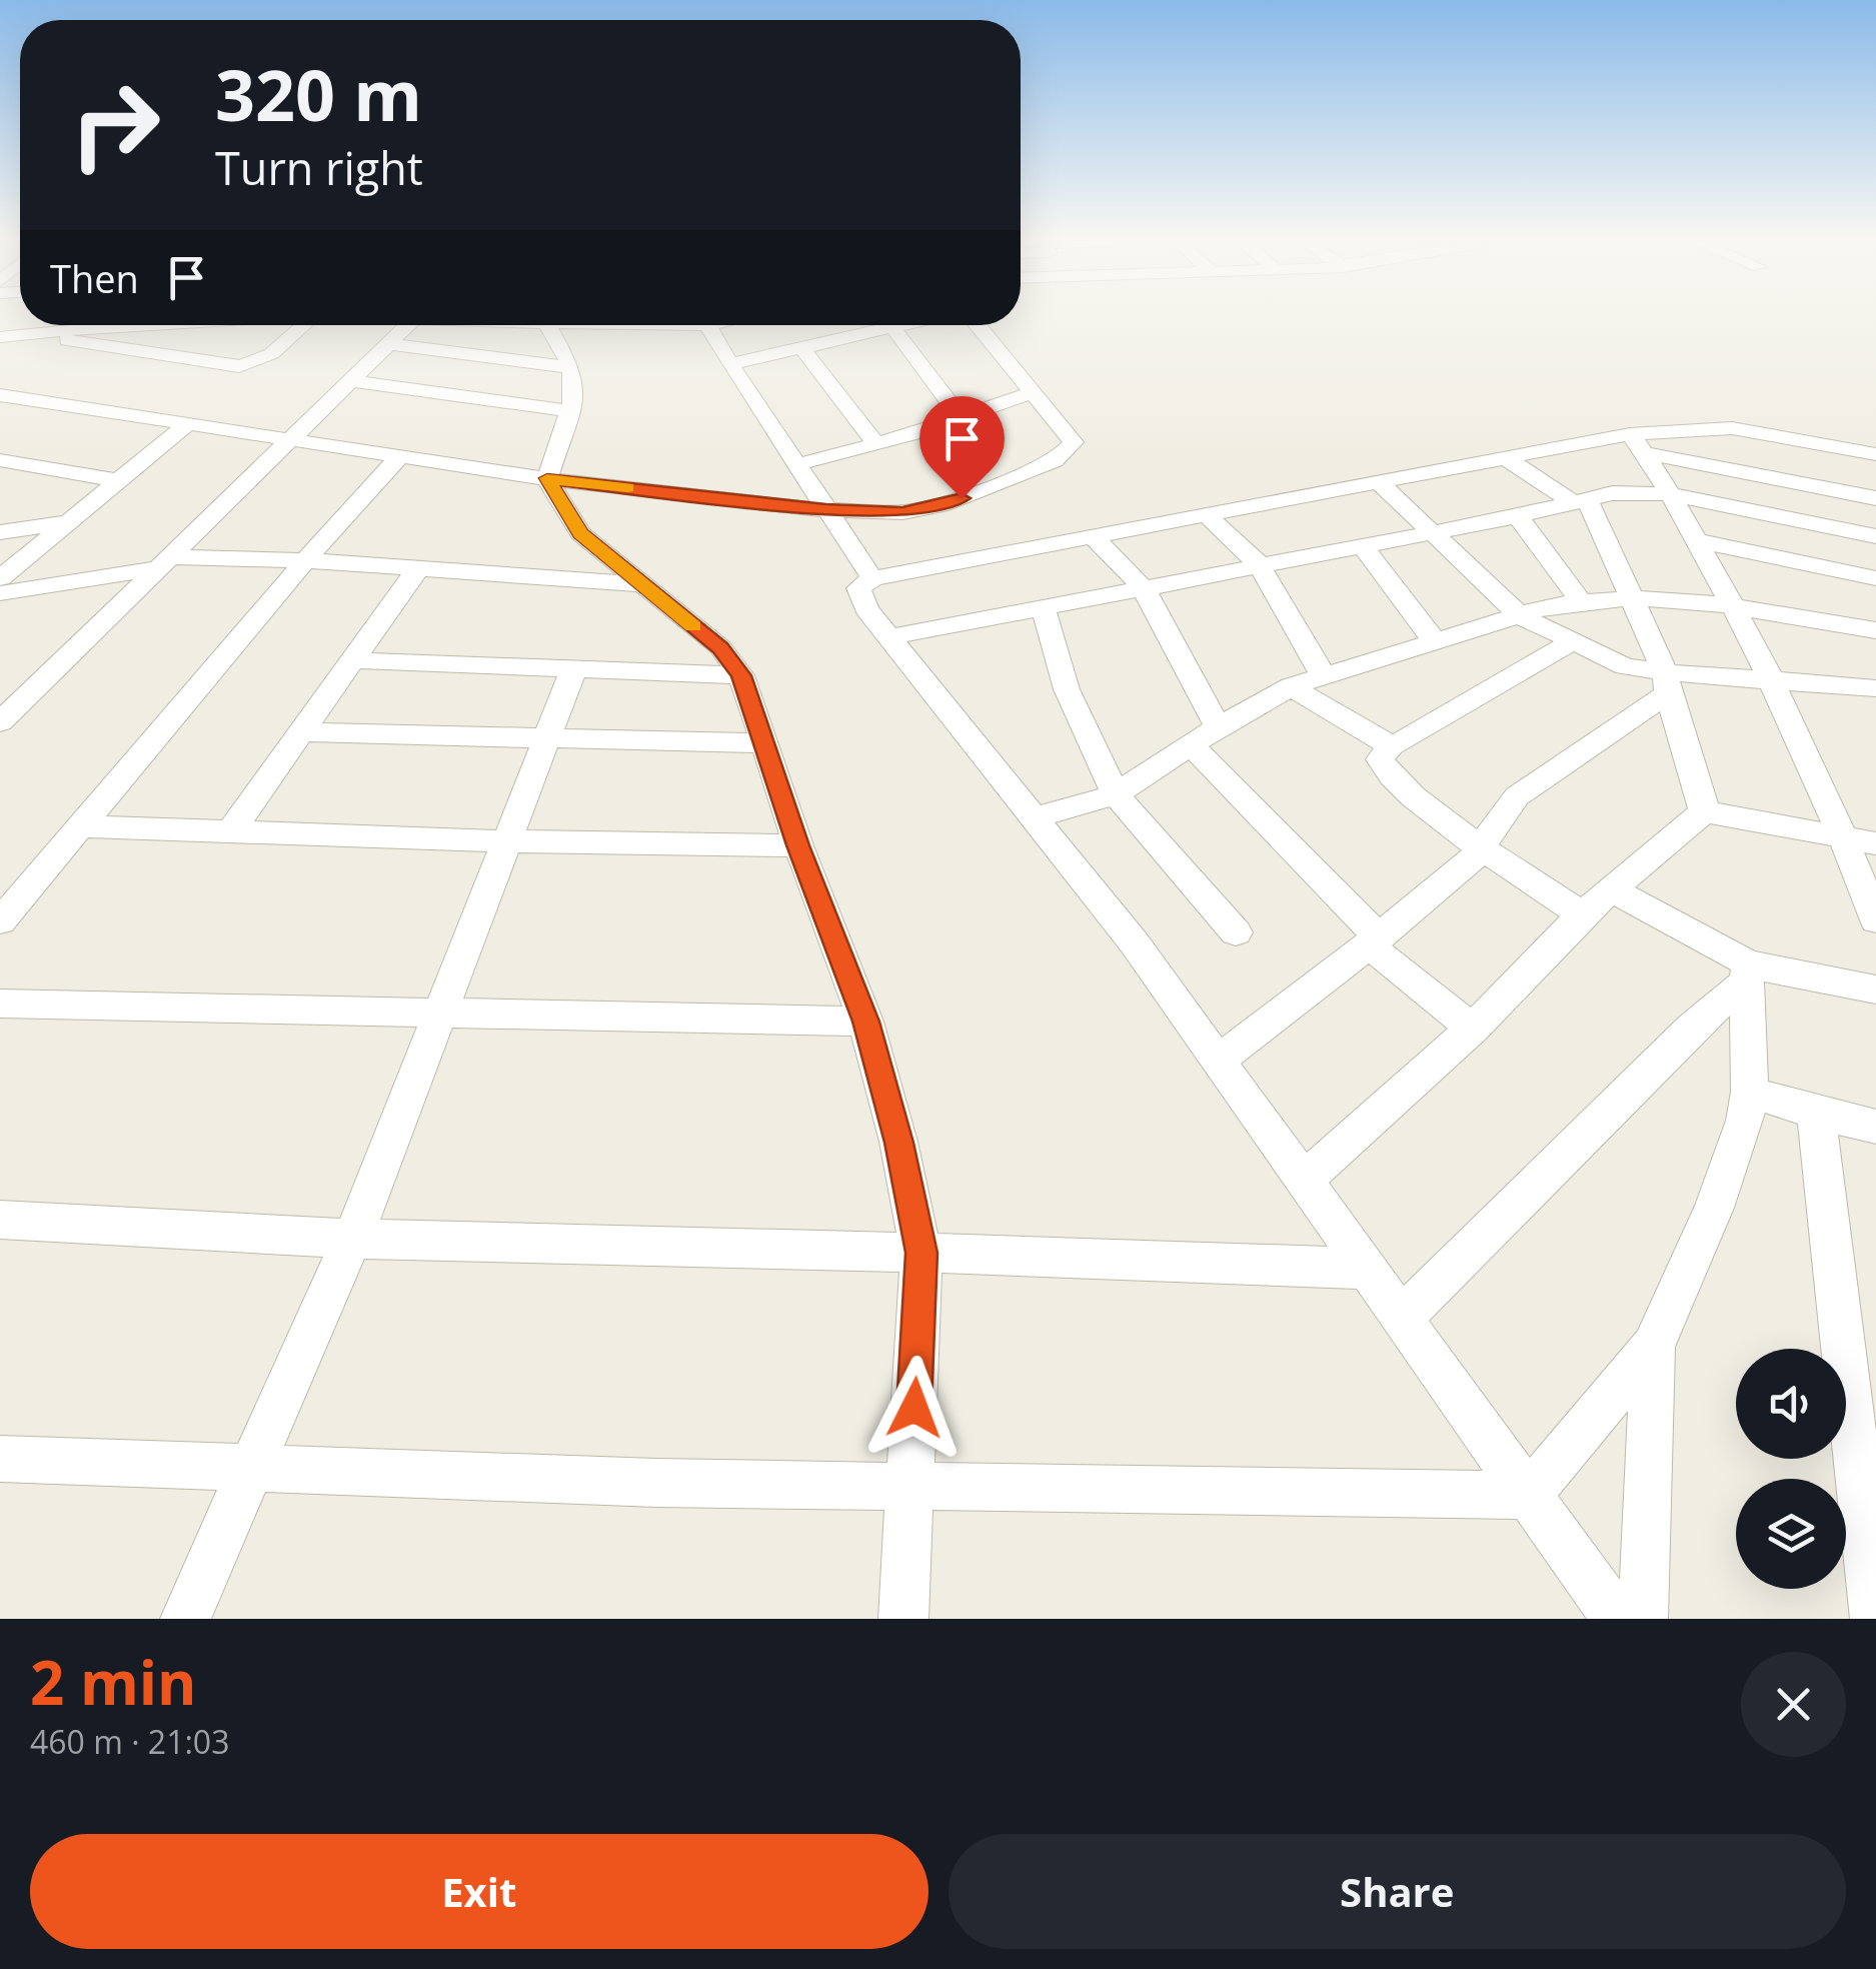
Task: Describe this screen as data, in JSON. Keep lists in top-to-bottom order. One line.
{"page":{"turn":["320 m","Turn right"],"then":"Then","heading":["2 min","460 m · 21:03"],"buttons":["Exit","Share"]}}
